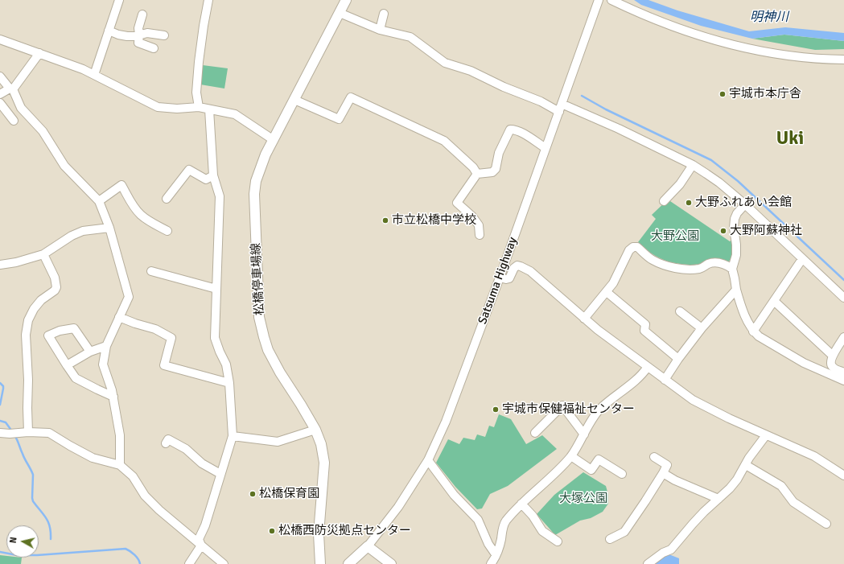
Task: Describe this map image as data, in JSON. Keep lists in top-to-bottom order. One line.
{"streets":{"main road":["松橋停車場線"],"street":["Satsuma Highway"]},"districts":["Uki"],"water":["明神川"],"parks":["大野公園","大塚公園"],"places":["宇城市本庁舎","大野ふれあい会館","市立松橋中学校","大野阿蘇神社","宇城市保健福祉センター","松橋保育園","松橋西防災拠点センター"],"north":"left"}
